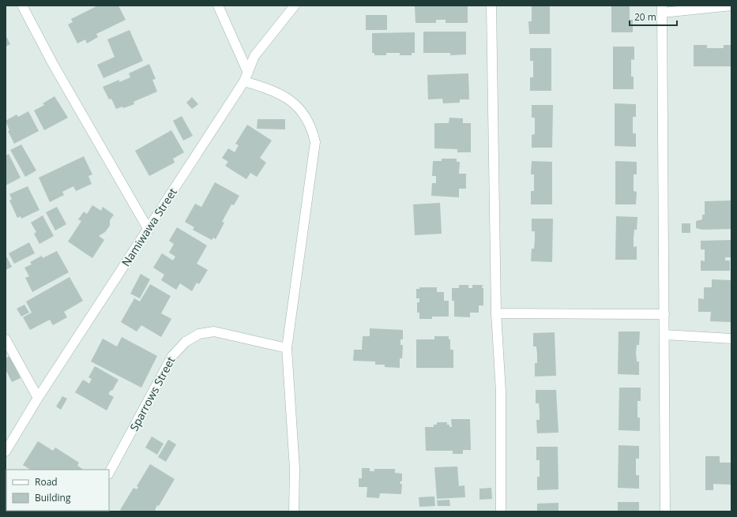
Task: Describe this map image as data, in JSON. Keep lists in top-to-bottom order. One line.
{"streets":{"street":["Namiwawa Street","Sparrows Street"]},"legend":["Road","Building"],"scale_bar":"20 m"}
